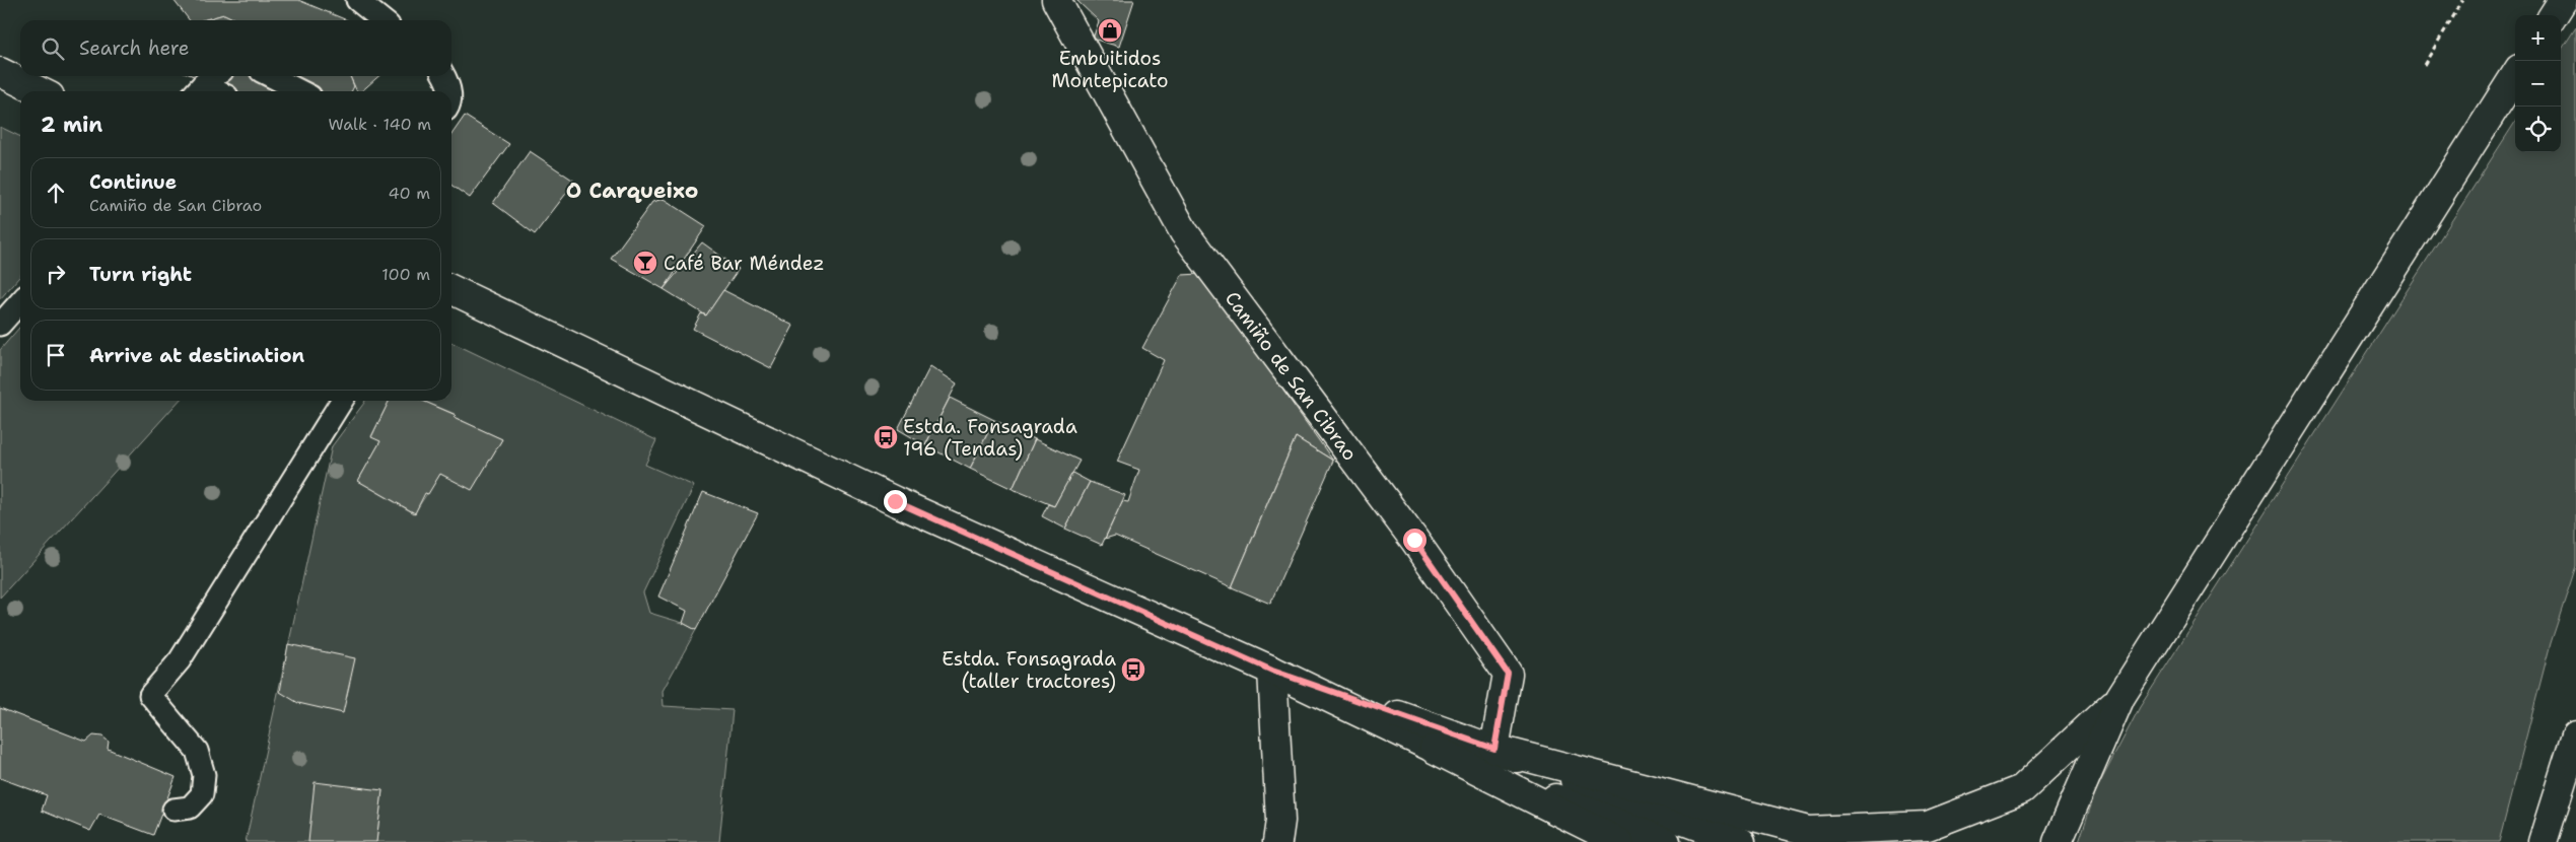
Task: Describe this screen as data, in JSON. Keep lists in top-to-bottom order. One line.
{"streets":{"main road":["Camiño de San Cibrao"]},"districts":["O Carqueixo"],"places":{"shop":["Embuitidos Montepicato"],"bar":["Café Bar Méndez"],"bus stop":["Estda. Fonsagrada 196 (Tendas)","Estda. Fonsagrada (taller tractores)"]},"page":{"map_buttons":["+","−"],"search":"Search here","heading":["2 min","Walk · 140 m"],"list":[["Continue","Camiño de San Cibrao","40 m"],["Turn right","100 m"],"Arrive at destination"]}}
